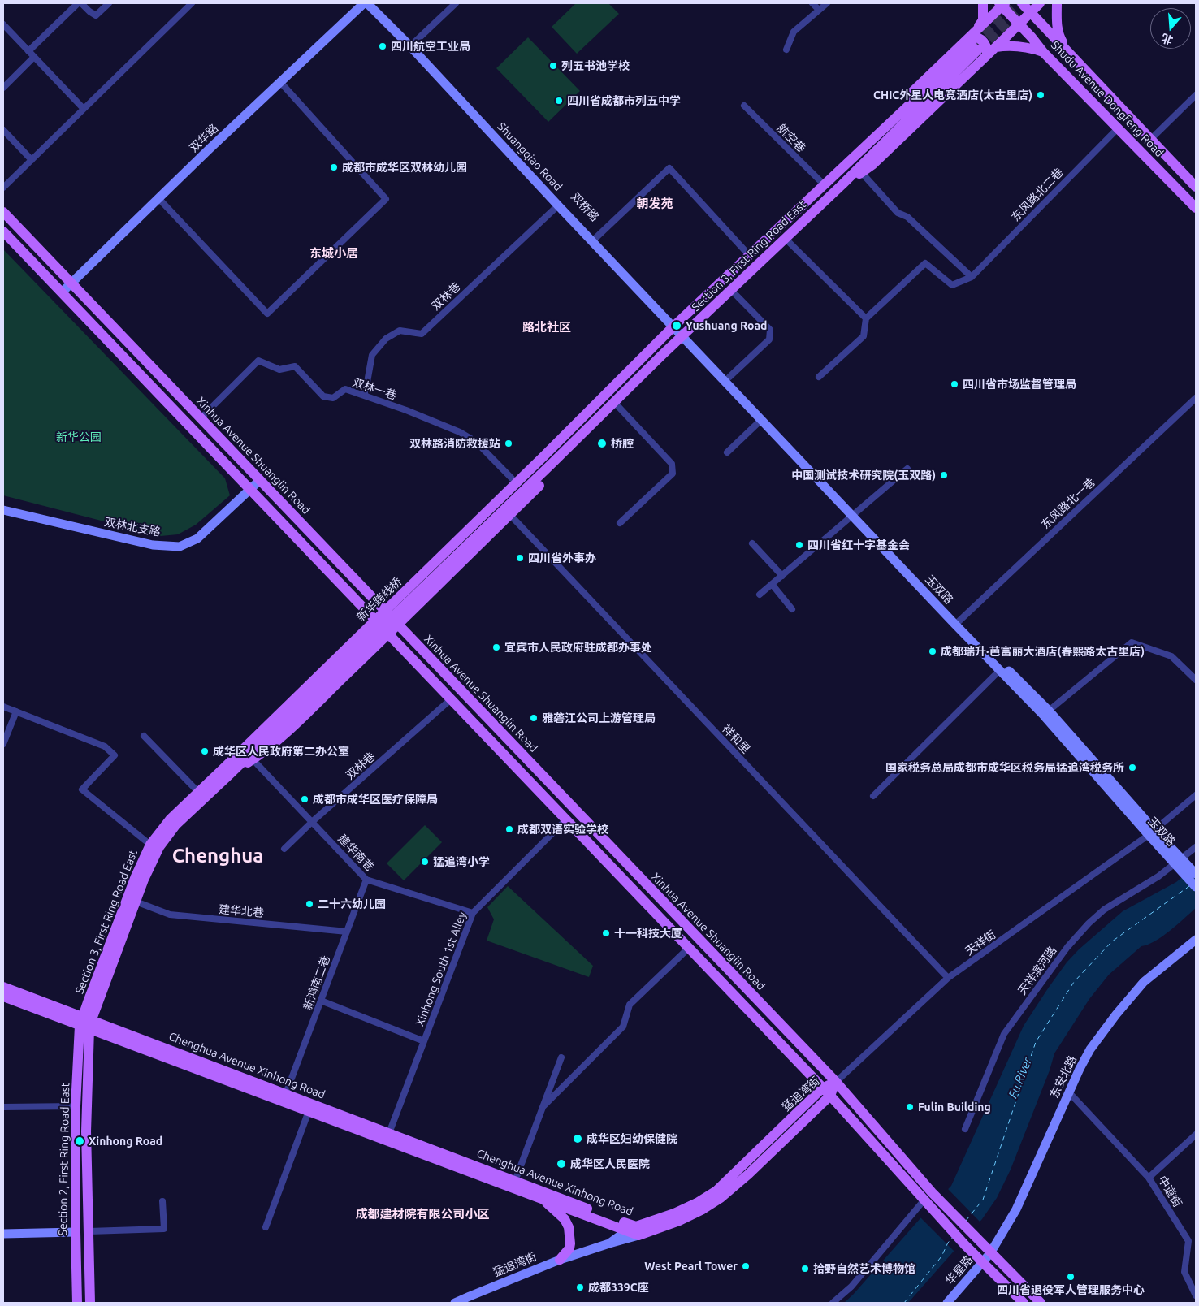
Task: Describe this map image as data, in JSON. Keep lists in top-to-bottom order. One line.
{"streets":{"main road":["Shudu Avenue Dongfeng Road","双华路","Shuangqiao Road","双桥路","Section 3, First Ring Road East","Xinhua Avenue Shuanglin Road","双林北支路","玉双路","新华跨线桥","Chenghua Avenue Xinhong Road","东安北路","猛追湾街","Section 2, First Ring Road East","华星路"],"street":["航空巷","东风路北二巷","双林巷","双林一巷","东风路北一巷","祥和里","建华南巷","建华北巷","天祥街","Xinhong South 1st Alley","天祥滨河路","新鸿南二巷","中道街"]},"crossings":[["Shudu Avenue Dongfeng Road","东风路北二巷"],["双华路","Xinhua Avenue Shuanglin Road"],["航空巷","Section 3, First Ring Road East"],["Shuangqiao Road","双桥路"],["Shuangqiao Road","双林巷"],["双桥路","Section 3, First Ring Road East"],["双桥路","玉双路"],["Section 3, First Ring Road East","玉双路"],["Section 3, First Ring Road East","新华跨线桥"],["Section 3, First Ring Road East","建华北巷"],["Section 3, First Ring Road East","Chenghua Avenue Xinhong Road"],["Section 3, First Ring Road East","Section 2, First Ring Road East"],["双林巷","双林一巷"],["双林巷","建华南巷"],["双林一巷","Xinhua Avenue Shuanglin Road"],["Xinhua Avenue Shuanglin Road","双林北支路"],["Xinhua Avenue Shuanglin Road","天祥街"],["Xinhua Avenue Shuanglin Road","东安北路"],["Xinhua Avenue Shuanglin Road","猛追湾街"],["Xinhua Avenue Shuanglin Road","华星路"],["东风路北一巷","玉双路"],["玉双路","天祥街"],["玉双路","天祥滨河路"],["祥和里","天祥街"],["建华南巷","Xinhong South 1st Alley"],["建华南巷","新鸿南二巷"],["建华北巷","新鸿南二巷"],["天祥街","猛追湾街"],["Xinhong South 1st Alley","Chenghua Avenue Xinhong Road"],["新鸿南二巷","Chenghua Avenue Xinhong Road"],["Chenghua Avenue Xinhong Road","猛追湾街"],["Chenghua Avenue Xinhong Road","Section 2, First Ring Road East"],["东安北路","华星路"]],"districts":["朝发苑","东城小居","路北社区","Chenghua","成都建材院有限公司小区"],"water":["Fu River"],"parks":["新华公园"],"places":["四川航空工业局","列五书池学校","CHIC外星人电竞酒店(太古里店)","四川省成都市列五中学","成都市成华区双林幼儿园","Yushuang Road","四川省市场监督管理局","双林路消防救援站","桥腔","中国测试技术研究院(玉双路)","四川省红十字基金会","四川省外事办","宜宾市人民政府驻成都办事处","成都瑞升·芭富丽大酒店(春熙路太古里店)","雅砻江公司上游管理局","成华区人民政府第二办公室","国家税务总局成都市成华区税务局猛追湾税务所","成都市成华区医疗保障局","成都双语实验学校","猛追湾小学","二十六幼儿园","十一科技大厦","Fulin Building","成华区妇幼保健院","Xinhong Road","成华区人民医院","West Pearl Tower","拾野自然艺术博物馆","四川省退役军人管理服务中心","成都339C座"],"north":"bottom"}
